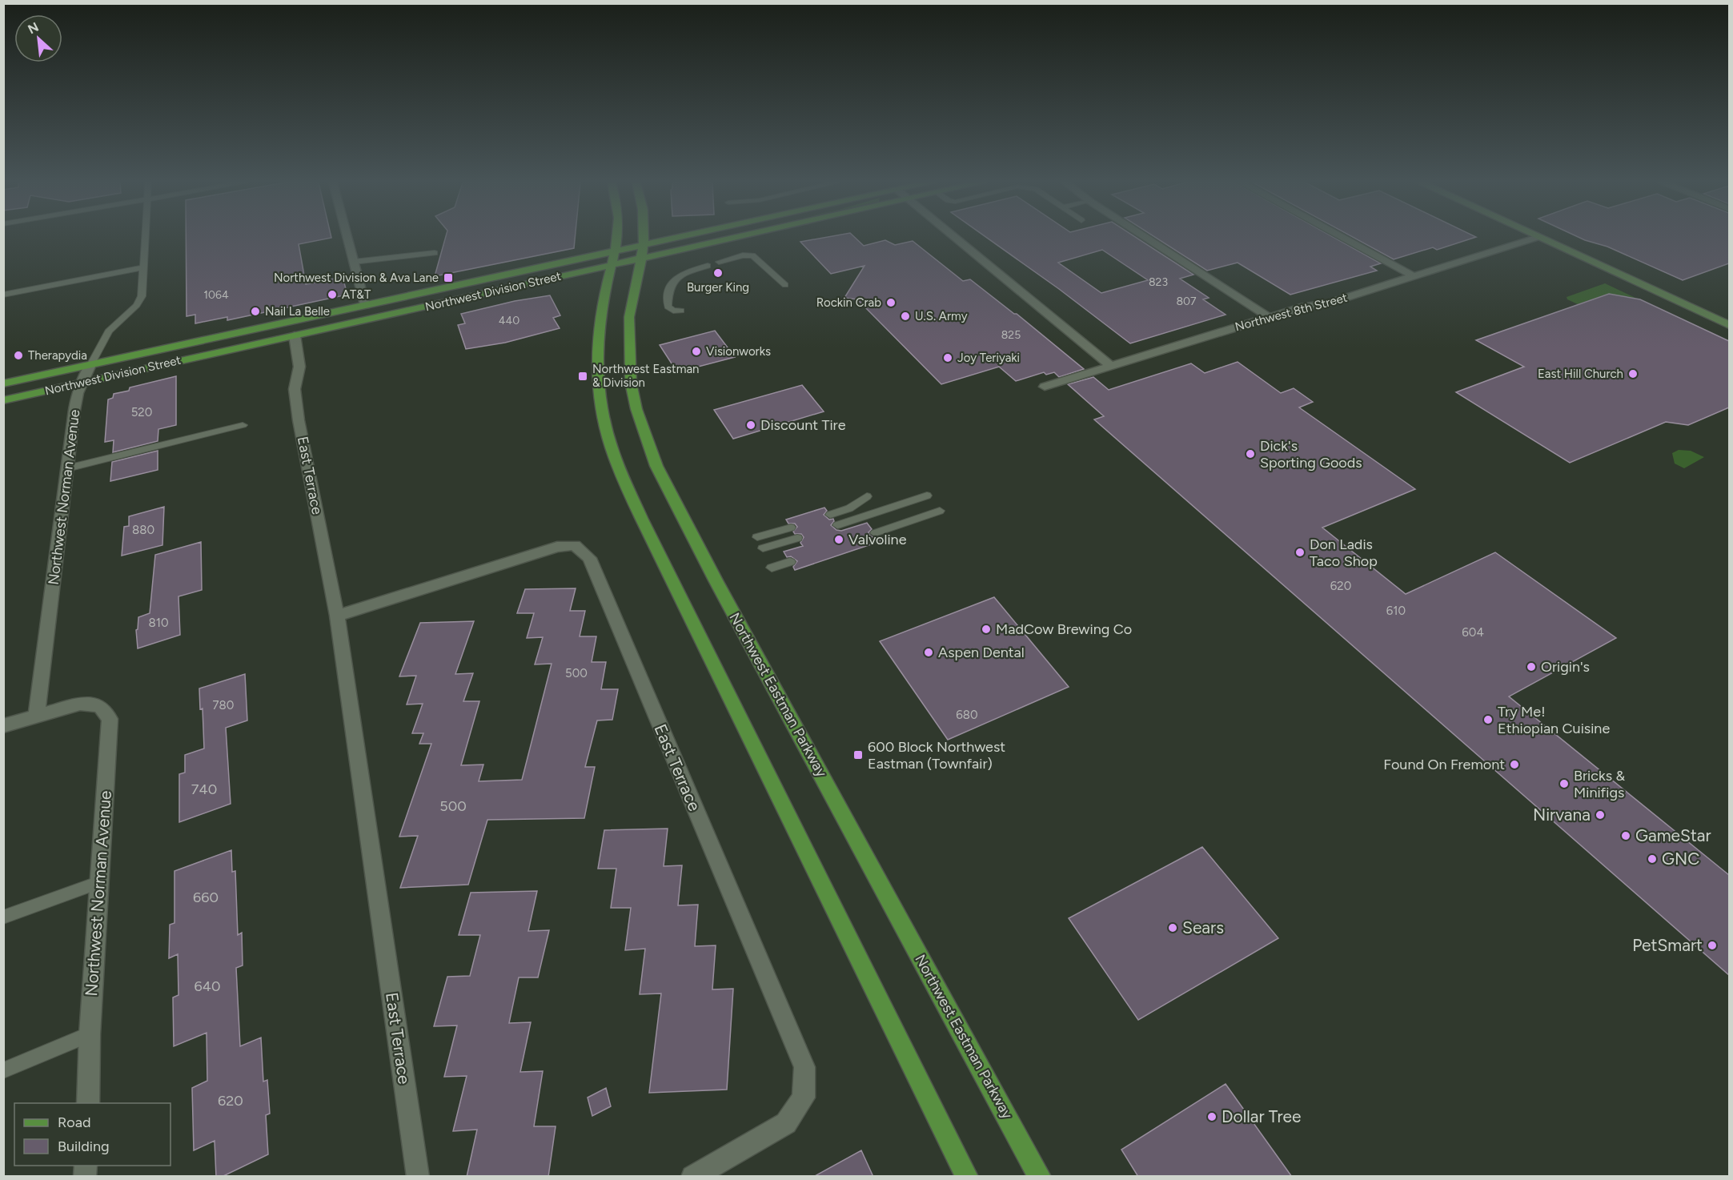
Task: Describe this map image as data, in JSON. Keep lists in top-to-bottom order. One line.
{"streets":{"main road":["Northwest Division Street","Northwest Eastman Parkway"],"street":["Northwest 8th Street","East Terrace","Northwest Norman Avenue"]},"crossings":[["Northwest Division Street","East Terrace"],["Northwest Division Street","Northwest Norman Avenue"],["Northwest Division Street","Northwest Eastman Parkway"]],"places":{"other":["Burger King","AT&T","Rockin Crab","Nail La Belle","U.S. Army","Visionworks","Therapydia","Joy Teriyaki","East Hill Church","Discount Tire","Dick's Sporting Goods","Valvoline","Don Ladis Taco Shop","MadCow Brewing Co","Aspen Dental","Origin's","Try Me! Ethiopian Cuisine","Found On Fremont","Bricks & Minifigs","Nirvana","GameStar","GNC","Sears","PetSmart","Dollar Tree"],"transit":["Northwest Division & Ava Lane","Northwest Eastman & Division","600 Block Northwest Eastman (Townfair)"]},"house_numbers":["823","1064","807","440","825","520","880","620","610","810","604","500","780","680","740","500","660","640","620"],"legend":["Road","Building"],"north":"top left"}
